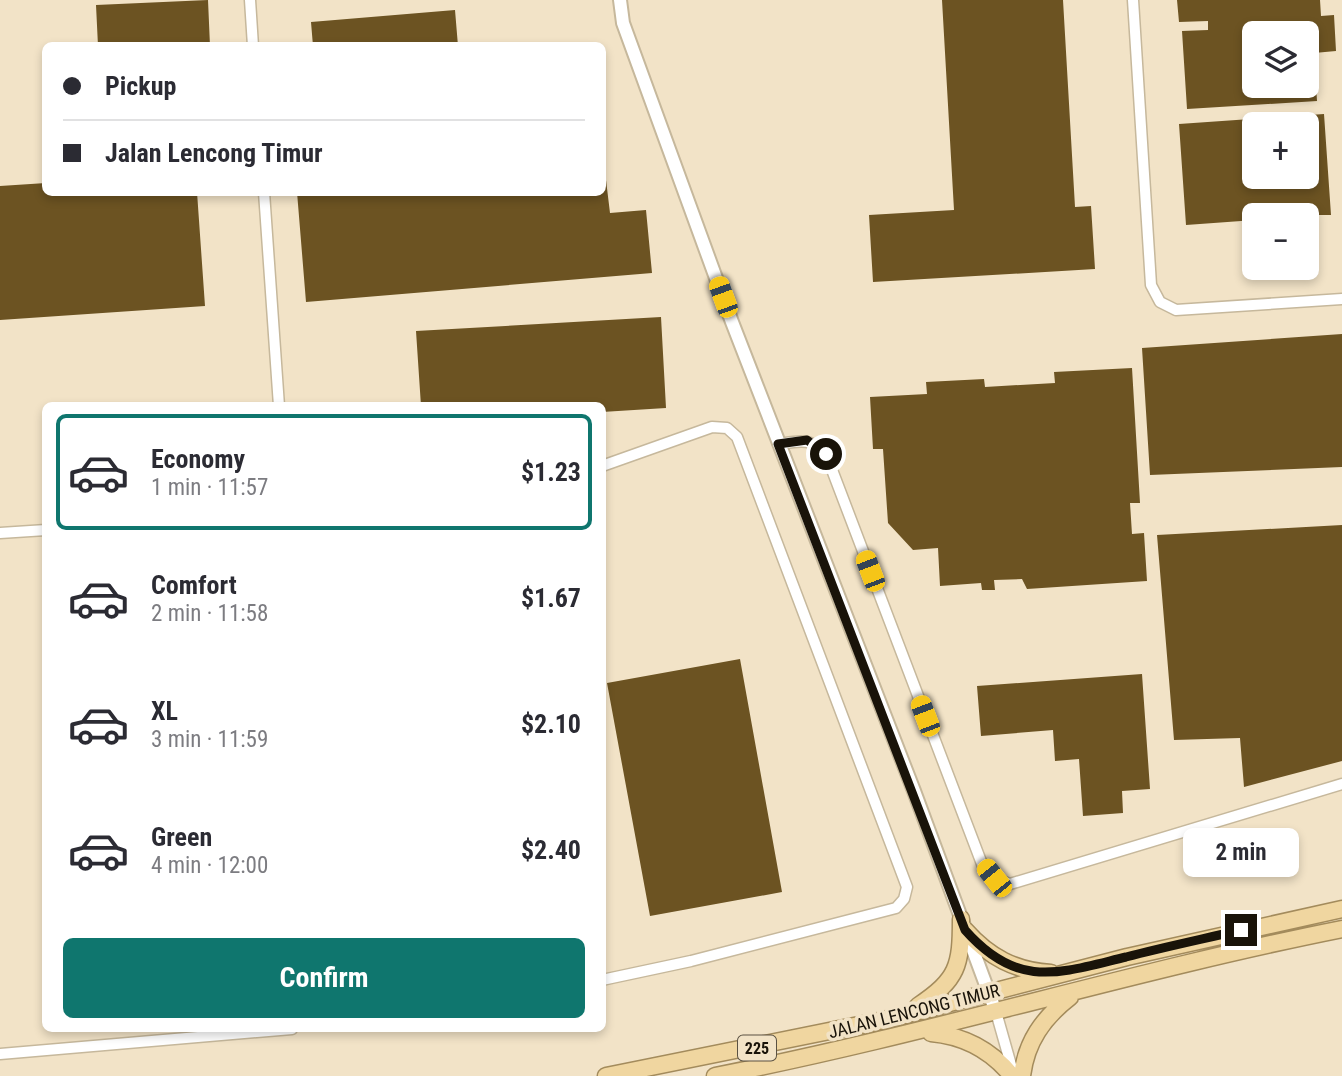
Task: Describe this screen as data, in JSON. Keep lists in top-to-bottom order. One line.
{"streets":{"highway":["JALAN LENCONG TIMUR","225"]},"page":{"map_buttons":["+","−"],"banner":["Pickup","Jalan Lencong Timur"],"list":[{"name":"Economy","note":"1 min · 11:57","value":"$1.23"},{"name":"Comfort","note":"2 min · 11:58","value":"$1.67"},{"name":"XL","note":"3 min · 11:59","value":"$2.10"},{"name":"Green","note":"4 min · 12:00","value":"$2.40"}],"bubble":"2 min","buttons":"Confirm"}}
